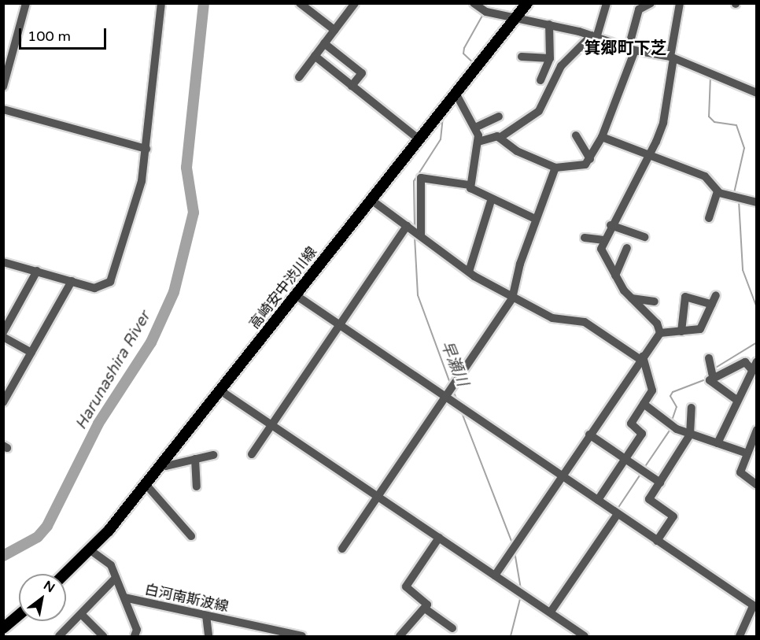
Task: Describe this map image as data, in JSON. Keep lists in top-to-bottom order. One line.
{"streets":{"main road":["高崎安中渋川線"],"street":["白河南斯波線"]},"crossings":[["高崎安中渋川線","白河南斯波線"]],"districts":["箕郷町下芝"],"water":["早瀬川","Harunashira River"],"scale_bar":"100 m","north":"top right"}
